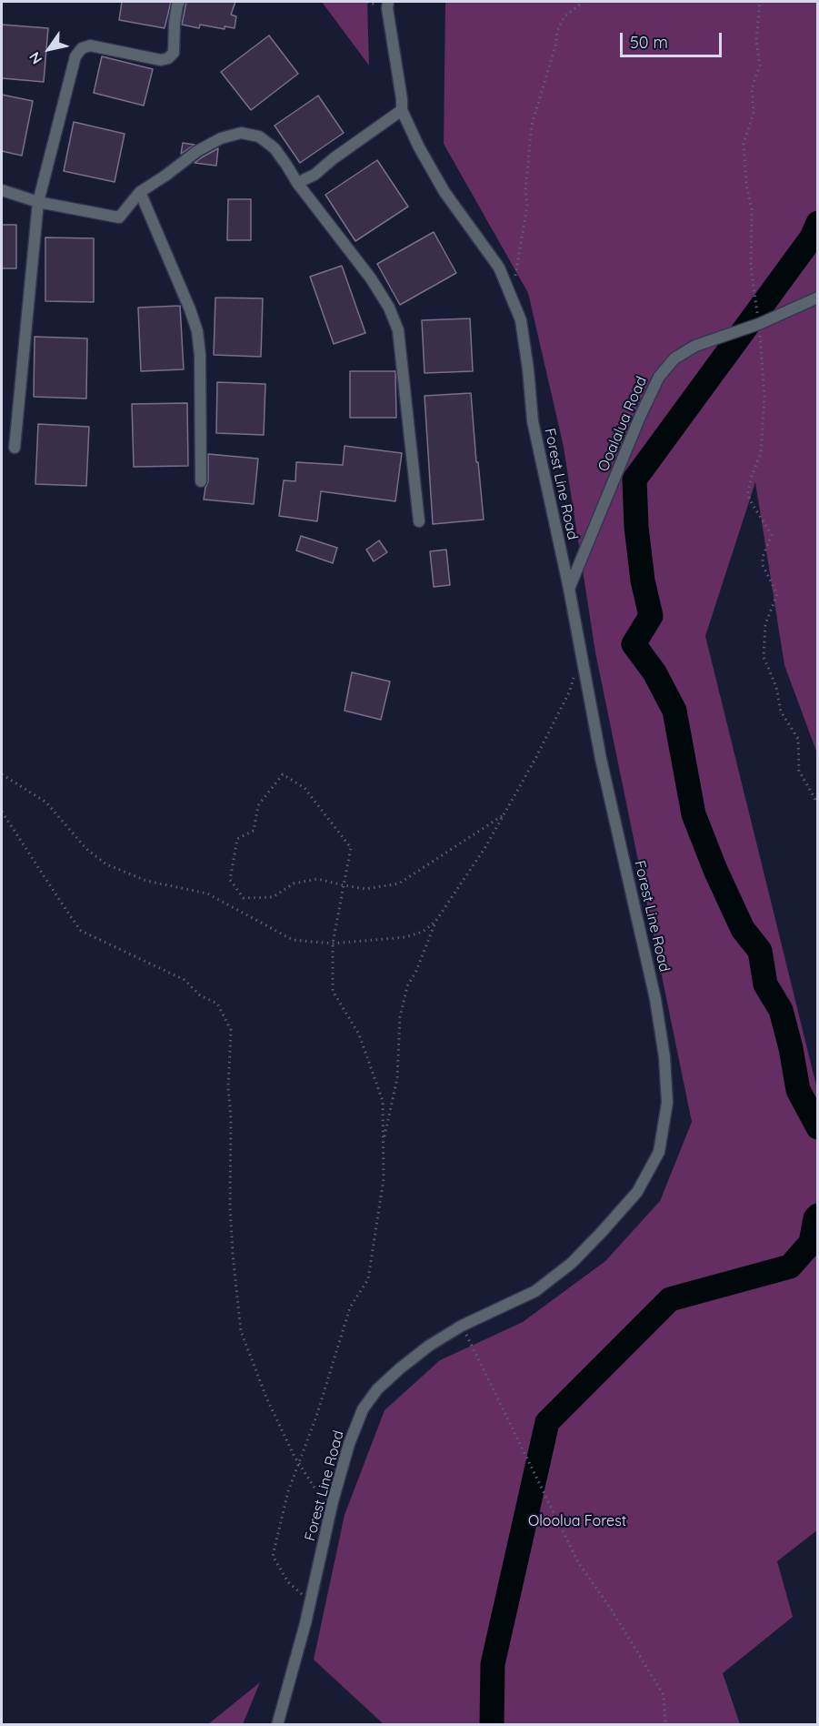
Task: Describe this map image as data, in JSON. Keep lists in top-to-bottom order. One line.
{"streets":{"street":["Ooalalua Road","Forest Line Road"]},"crossings":[["Ooalalua Road","Forest Line Road"]],"parks":["Oloolua Forest"],"scale_bar":"50 m","north":"bottom left"}
